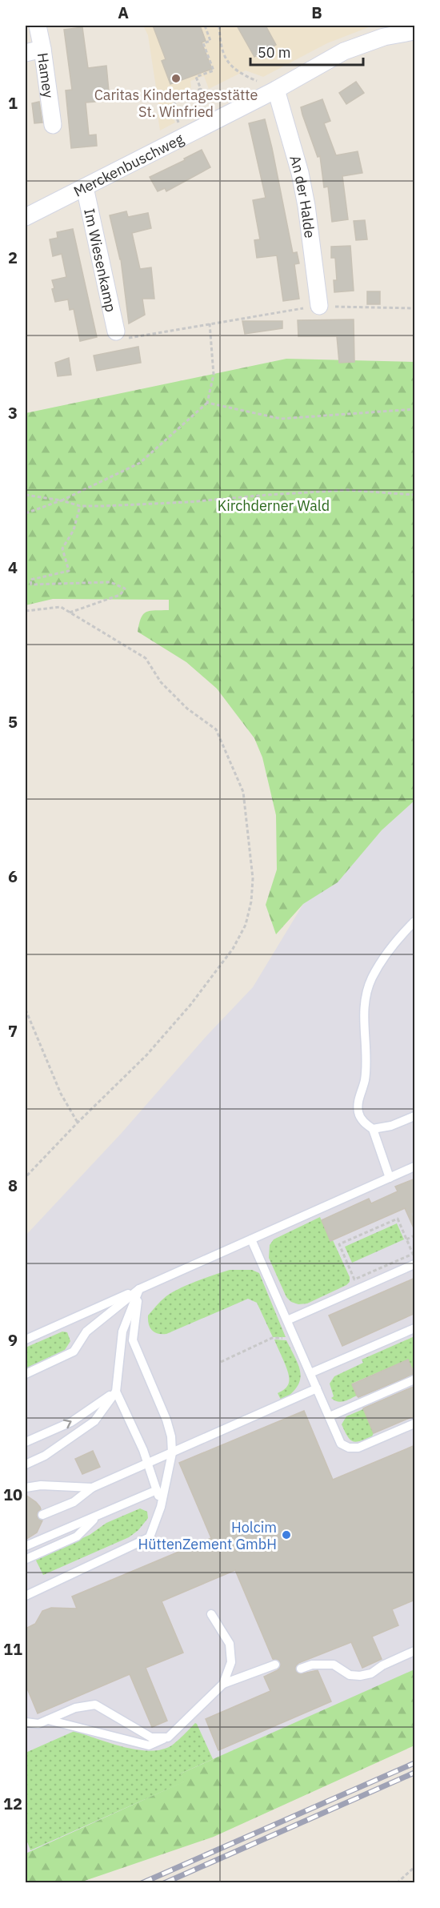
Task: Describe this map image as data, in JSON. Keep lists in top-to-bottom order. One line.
{"streets":{"street":["Hamey","Merckenbuschweg","An der Halde","Im Wiesenkamp"]},"crossings":[["Merckenbuschweg","An der Halde"],["Merckenbuschweg","Im Wiesenkamp"]],"parks":["Kirchderner Wald"],"places":["Caritas Kindertagesstätte St. Winfried","Holcim HüttenZement GmbH"],"scale_bar":"50 m","grid":{"columns":["A","B"],"rows":["1","2","3","4","5","6","7","8","9","10","11","12"]}}
